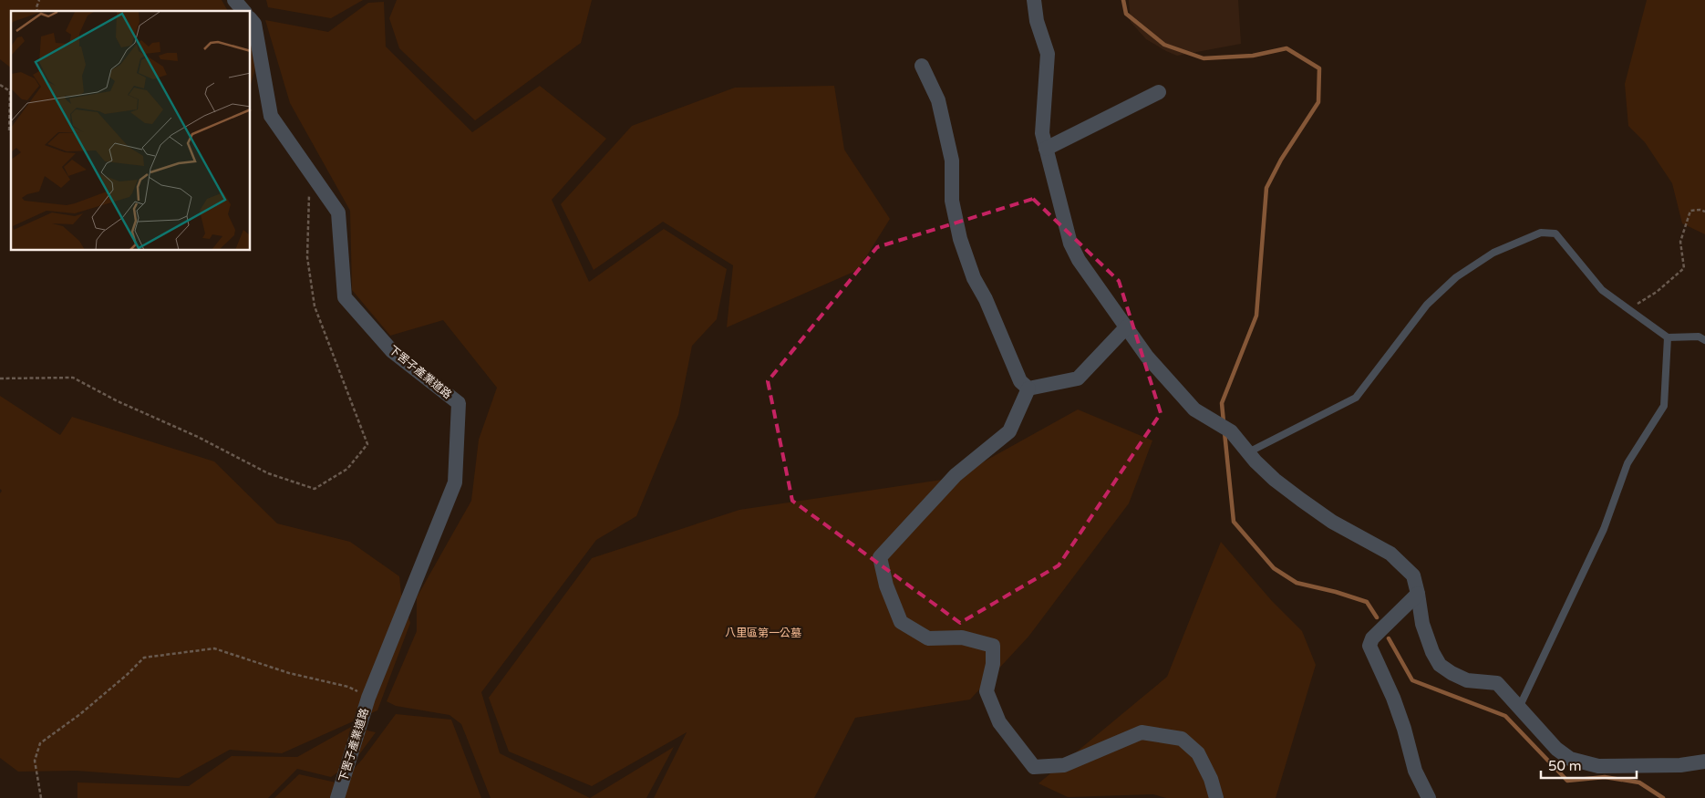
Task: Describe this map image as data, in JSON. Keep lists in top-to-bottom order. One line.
{"streets":{"street":["下罟子產業道路"]},"parks":["八里區第一公墓"],"scale_bar":"50 m"}
